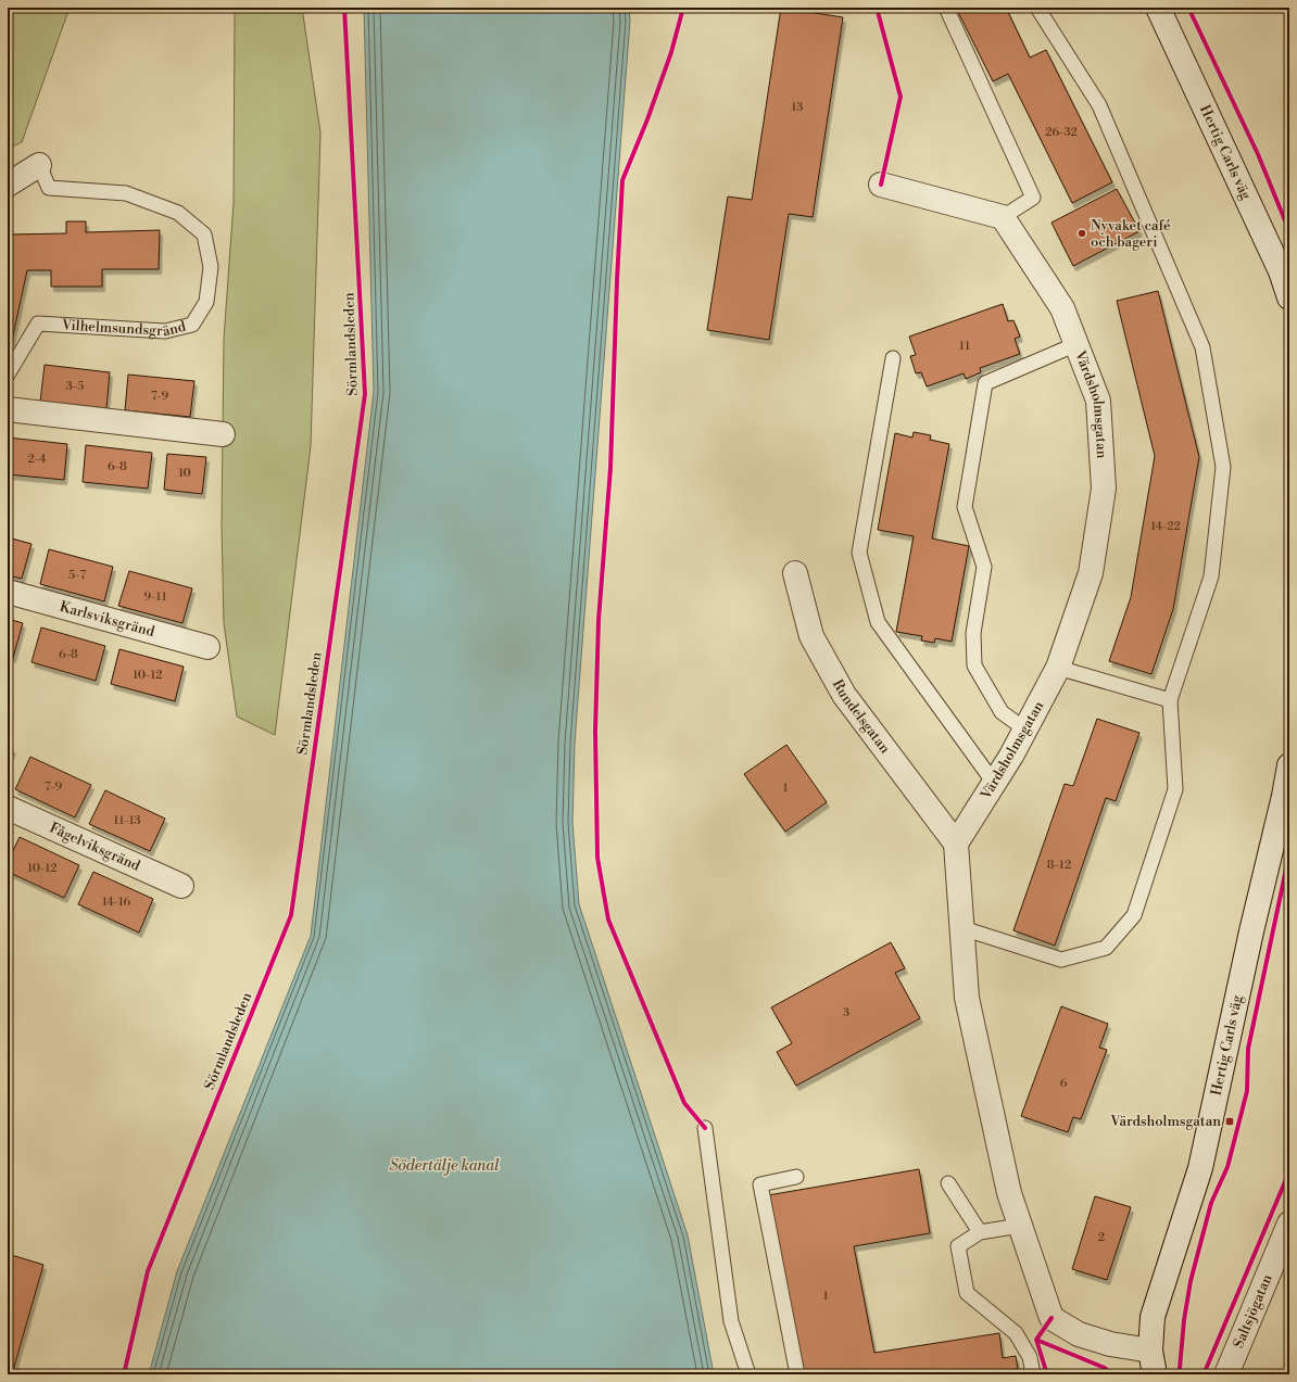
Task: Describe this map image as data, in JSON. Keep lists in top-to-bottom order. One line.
{"streets":{"street":["Hertig Carls väg","Värdsholmsgatan","Karlsviksgränd","Rundelsgatan","Fågelviksgränd","Saltsjögatan"],"lane":["Vilhelmsundsgränd"],"cycle path":["Sörmlandsleden"]},"crossings":[["Värdsholmsgatan","Rundelsgatan"]],"water":["Södertälje kanal"],"places":{"other":["Nyvaket café och bageri"],"transit":["Värdsholmsgatan"]},"house_numbers":["13","26-32","11","3-5","7-9","2-4","6-8","10","14-22","5-7","9-11","6-8","10-12","7-9","1","11-13","8-12","10-12","14-16","3","6","2","1"]}
